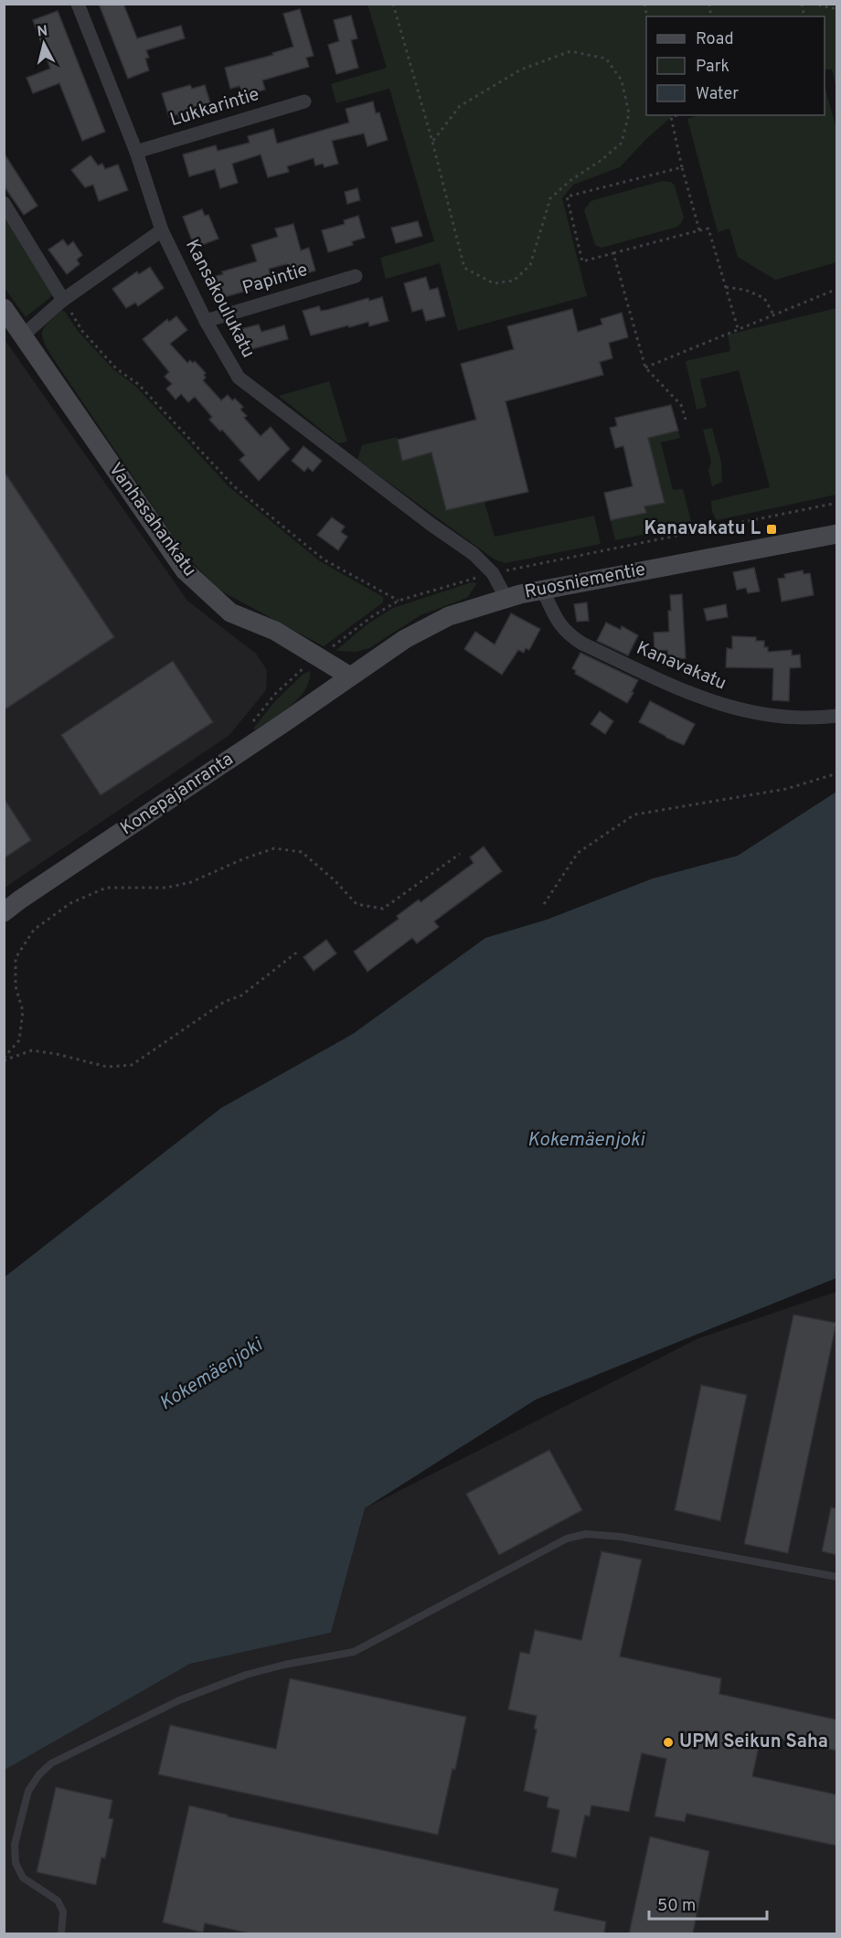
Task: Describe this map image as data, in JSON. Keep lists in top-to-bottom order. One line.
{"streets":{"main road":["Vanhasahankatu","Ruosniementie","Konepajanranta"],"street":["Lukkarintie","Papintie","Kansakoulukatu","Kanavakatu"]},"crossings":[["Lukkarintie","Kansakoulukatu"],["Papintie","Kansakoulukatu"],["Kansakoulukatu","Ruosniementie"],["Vanhasahankatu","Ruosniementie"],["Vanhasahankatu","Konepajanranta"],["Ruosniementie","Kanavakatu"],["Ruosniementie","Konepajanranta"]],"water":["Kokemäenjoki"],"places":{"transit":["Kanavakatu L"],"other":["UPM Seikun Saha"]},"legend":["Road","Park","Water"],"scale_bar":"50 m","north":"top"}
